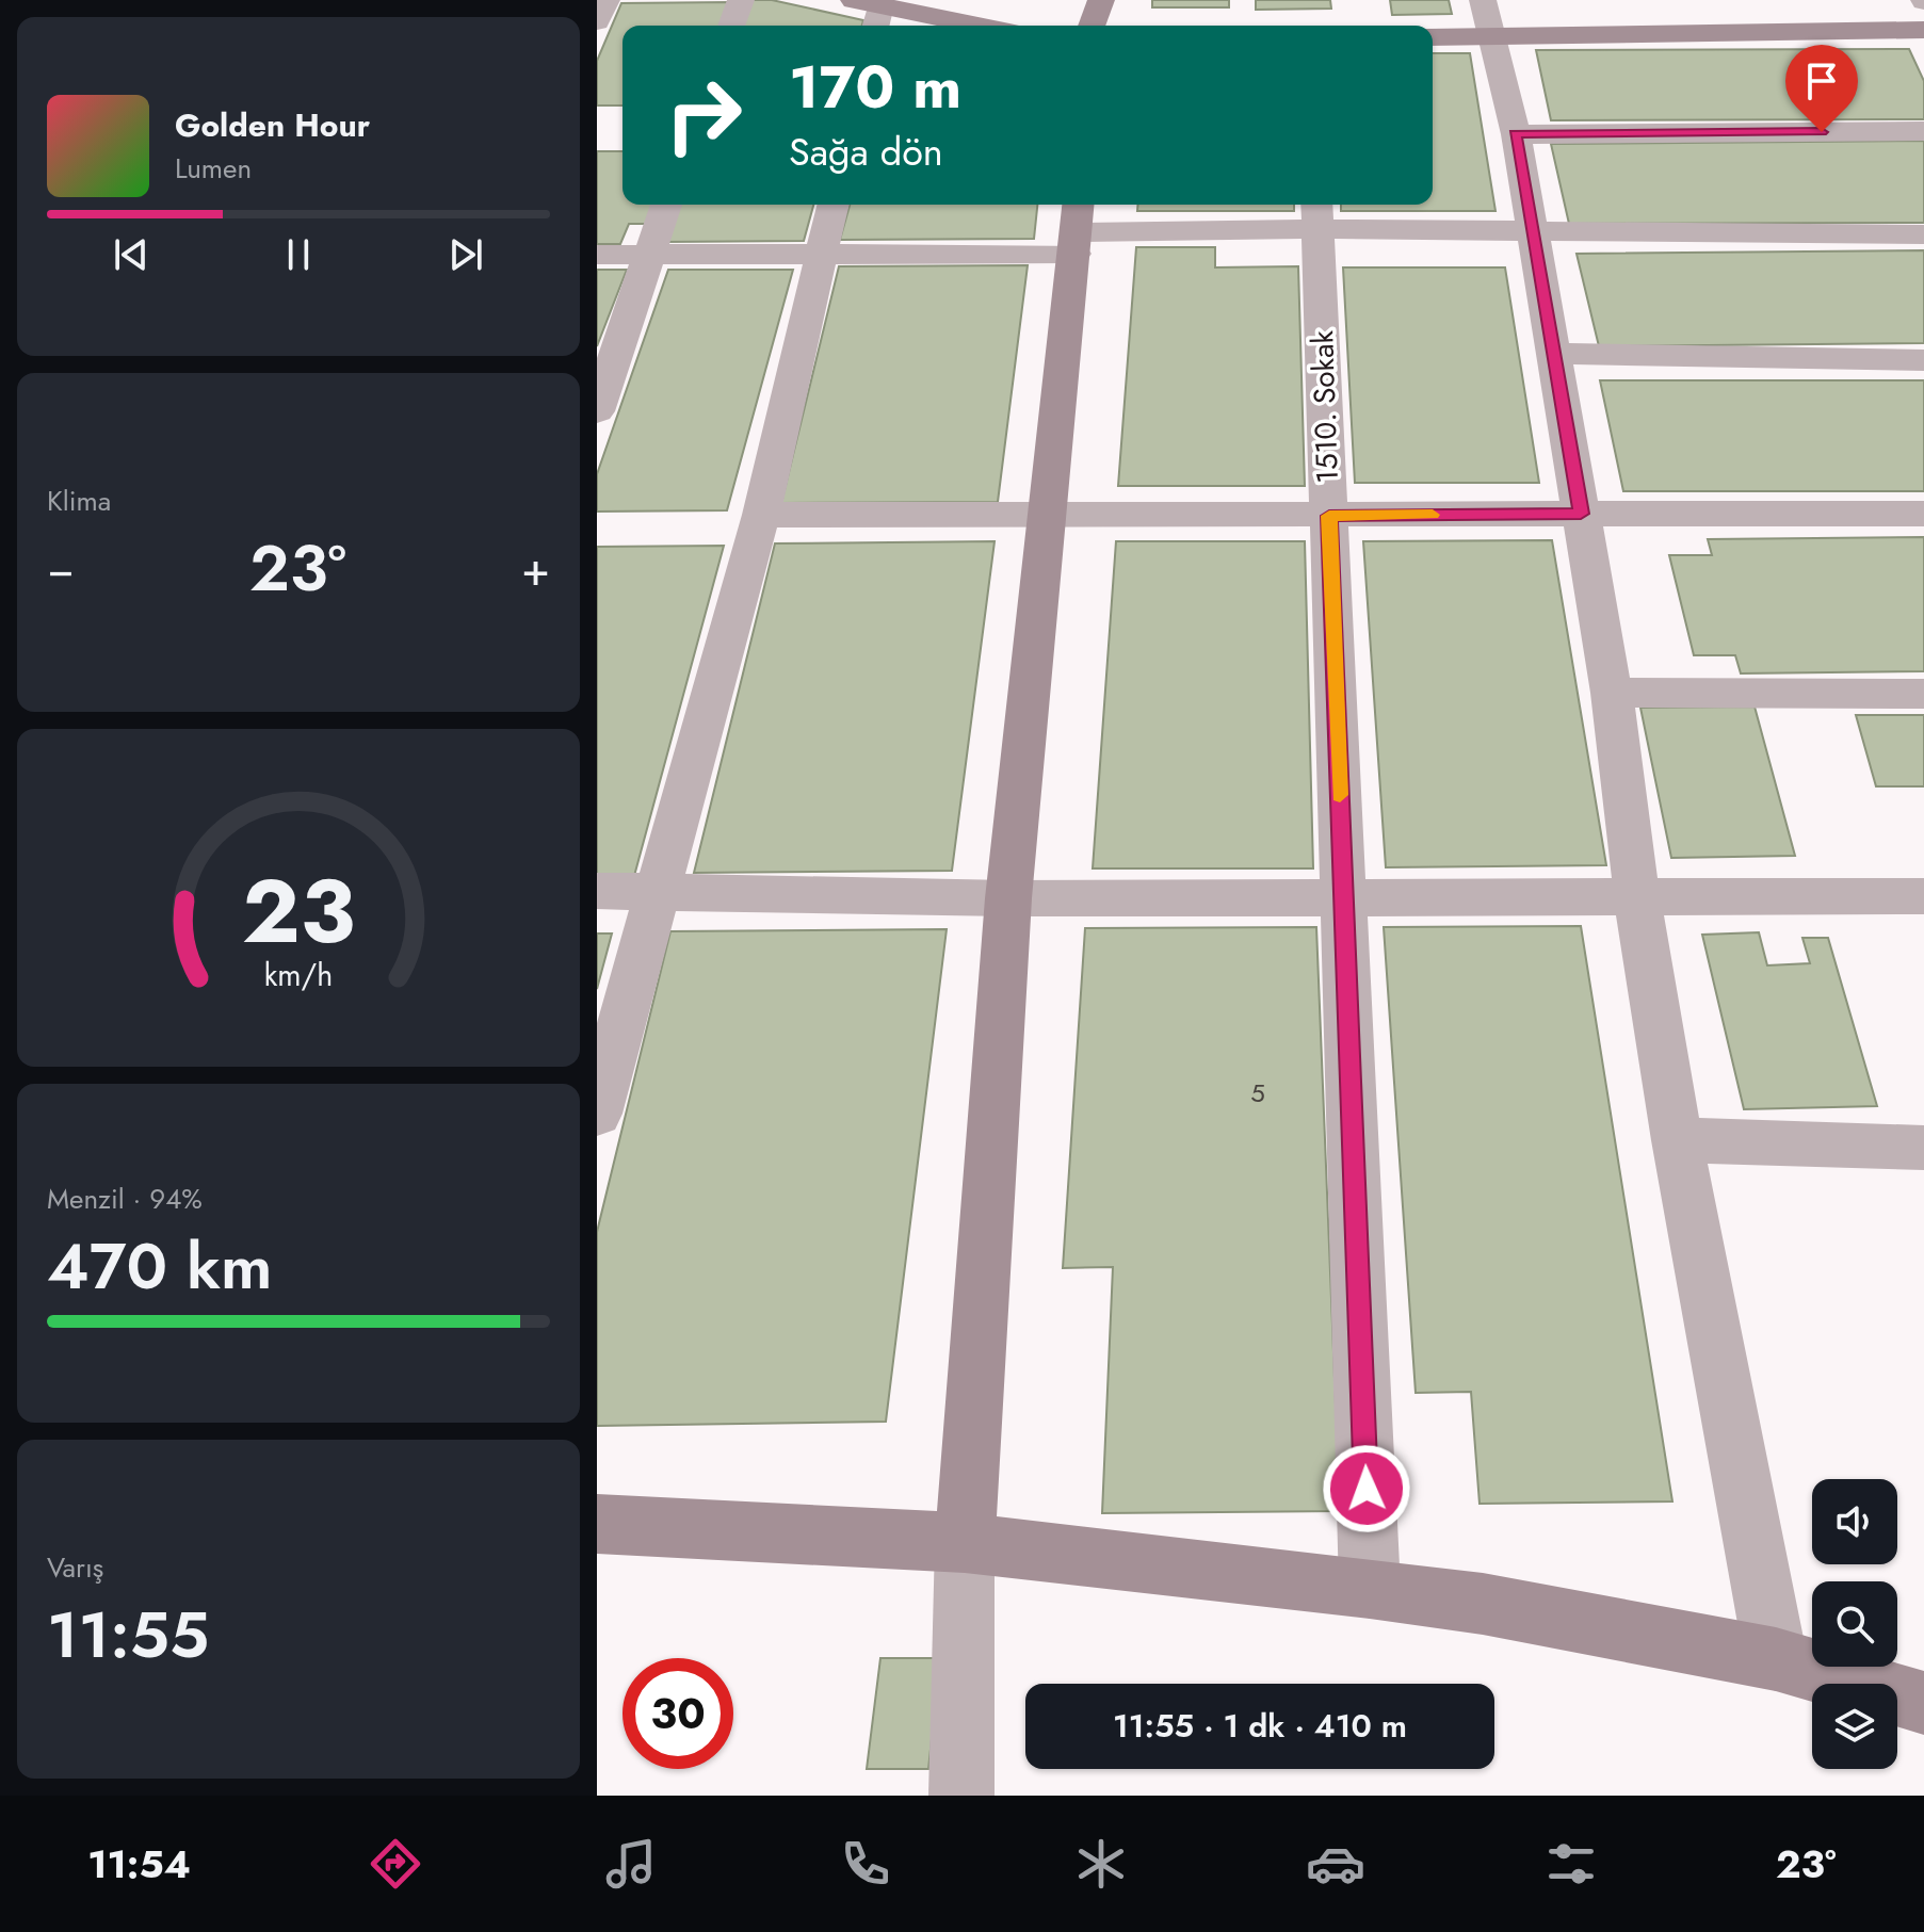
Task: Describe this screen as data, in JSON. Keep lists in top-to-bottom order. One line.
{"streets":{"street":["1510. Sokak"]},"house_numbers":["5"],"page":{"turn":["170 m","Sağa dön"],"song":["Golden Hour","Lumen"],"tile":["Klima",["Menzil · 94%","470 km"],["Varış","11:55"]],"heat":["−","23°","+"],"limit":"30","trip":"11:55 · 1 dk · 410 m","tabs":["11:54","23°"],"gauge":["23","km/h"]}}
